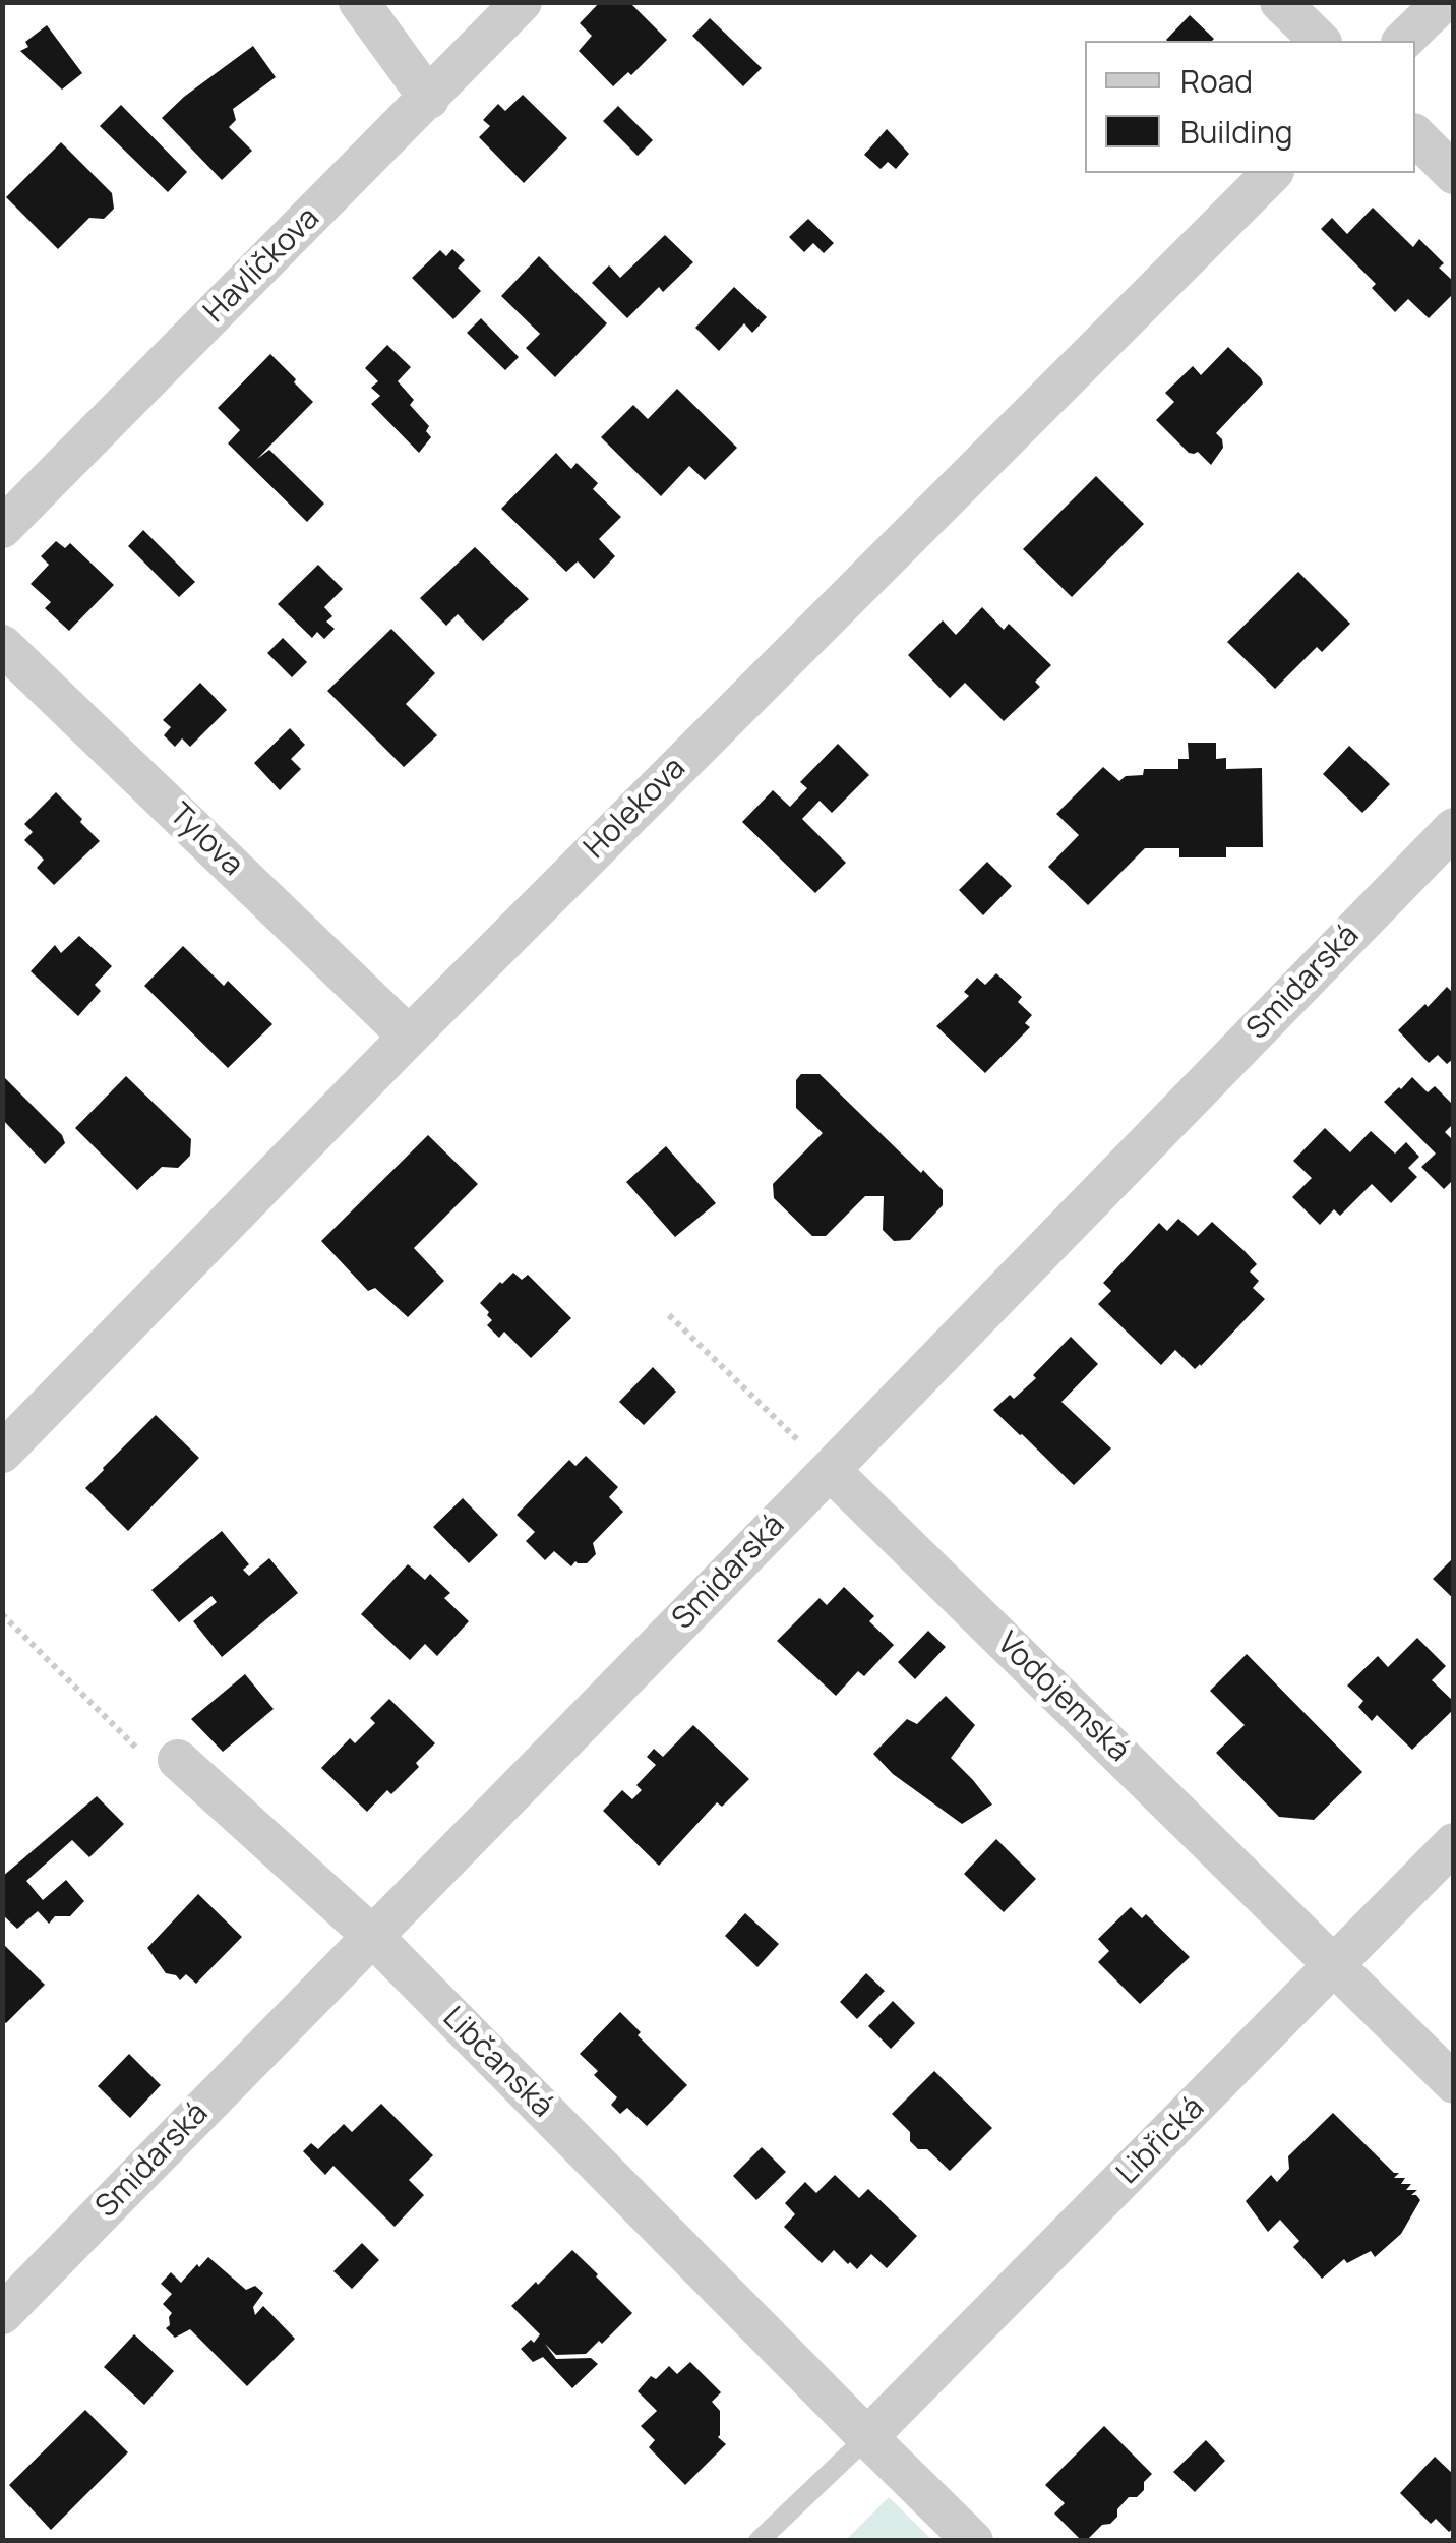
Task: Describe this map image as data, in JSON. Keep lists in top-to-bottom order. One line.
{"streets":{"street":["Havlíčkova","Holekova","Tylova","Smidarská","Vodojemská","Libčanská","Libřická"]},"crossings":[["Holekova","Tylova"],["Smidarská","Vodojemská"],["Smidarská","Libčanská"],["Vodojemská","Libřická"],["Libčanská","Libřická"]],"legend":["Road","Building"]}
